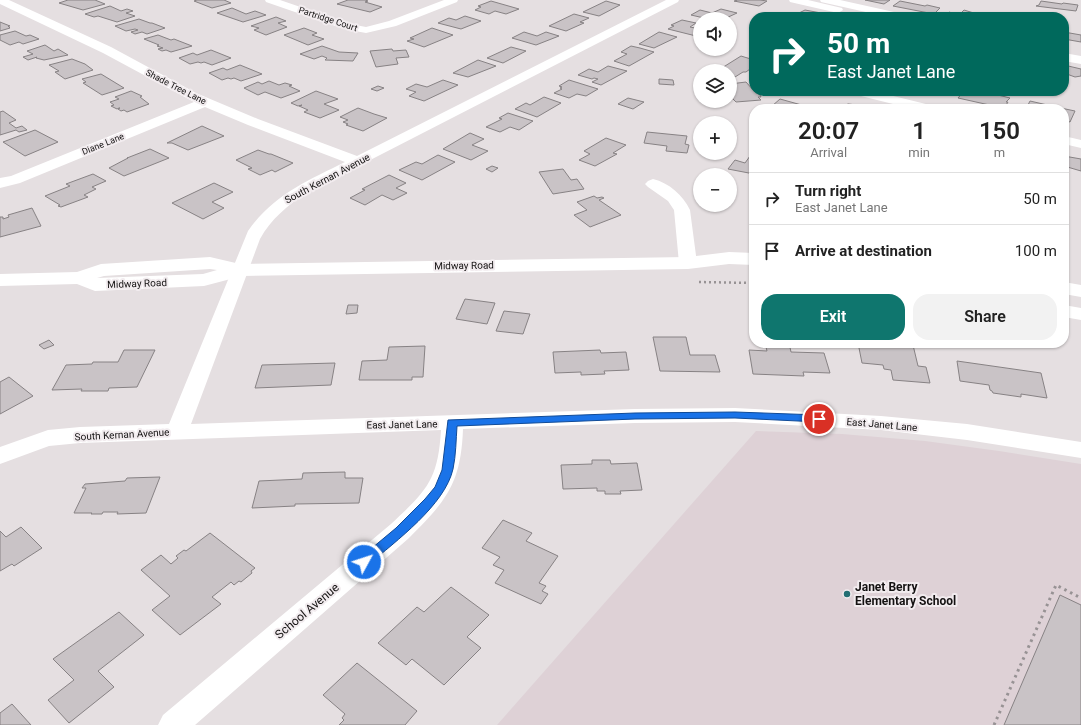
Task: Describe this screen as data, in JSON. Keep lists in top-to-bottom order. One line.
{"streets":{"main road":["Midway Road"],"street":["Partridge Court","Shade Tree Lane","Diane Lane","South Kernan Avenue","East Janet Lane","School Avenue"]},"crossings":[["Shade Tree Lane","Diane Lane"],["Shade Tree Lane","South Kernan Avenue"],["South Kernan Avenue","Midway Road"],["South Kernan Avenue","East Janet Lane"],["East Janet Lane","School Avenue"]],"places":["Janet Berry Elementary School"],"page":{"map_buttons":["+","−"],"turn":["50 m","East Janet Lane"],"eta":["20:07","Arrival","1","min","150","m"],"list":[{"name":"Turn right","note":"East Janet Lane","value":"50 m"},{"name":"Arrive at destination","value":"100 m"}],"buttons":["Exit","Share"]}}
